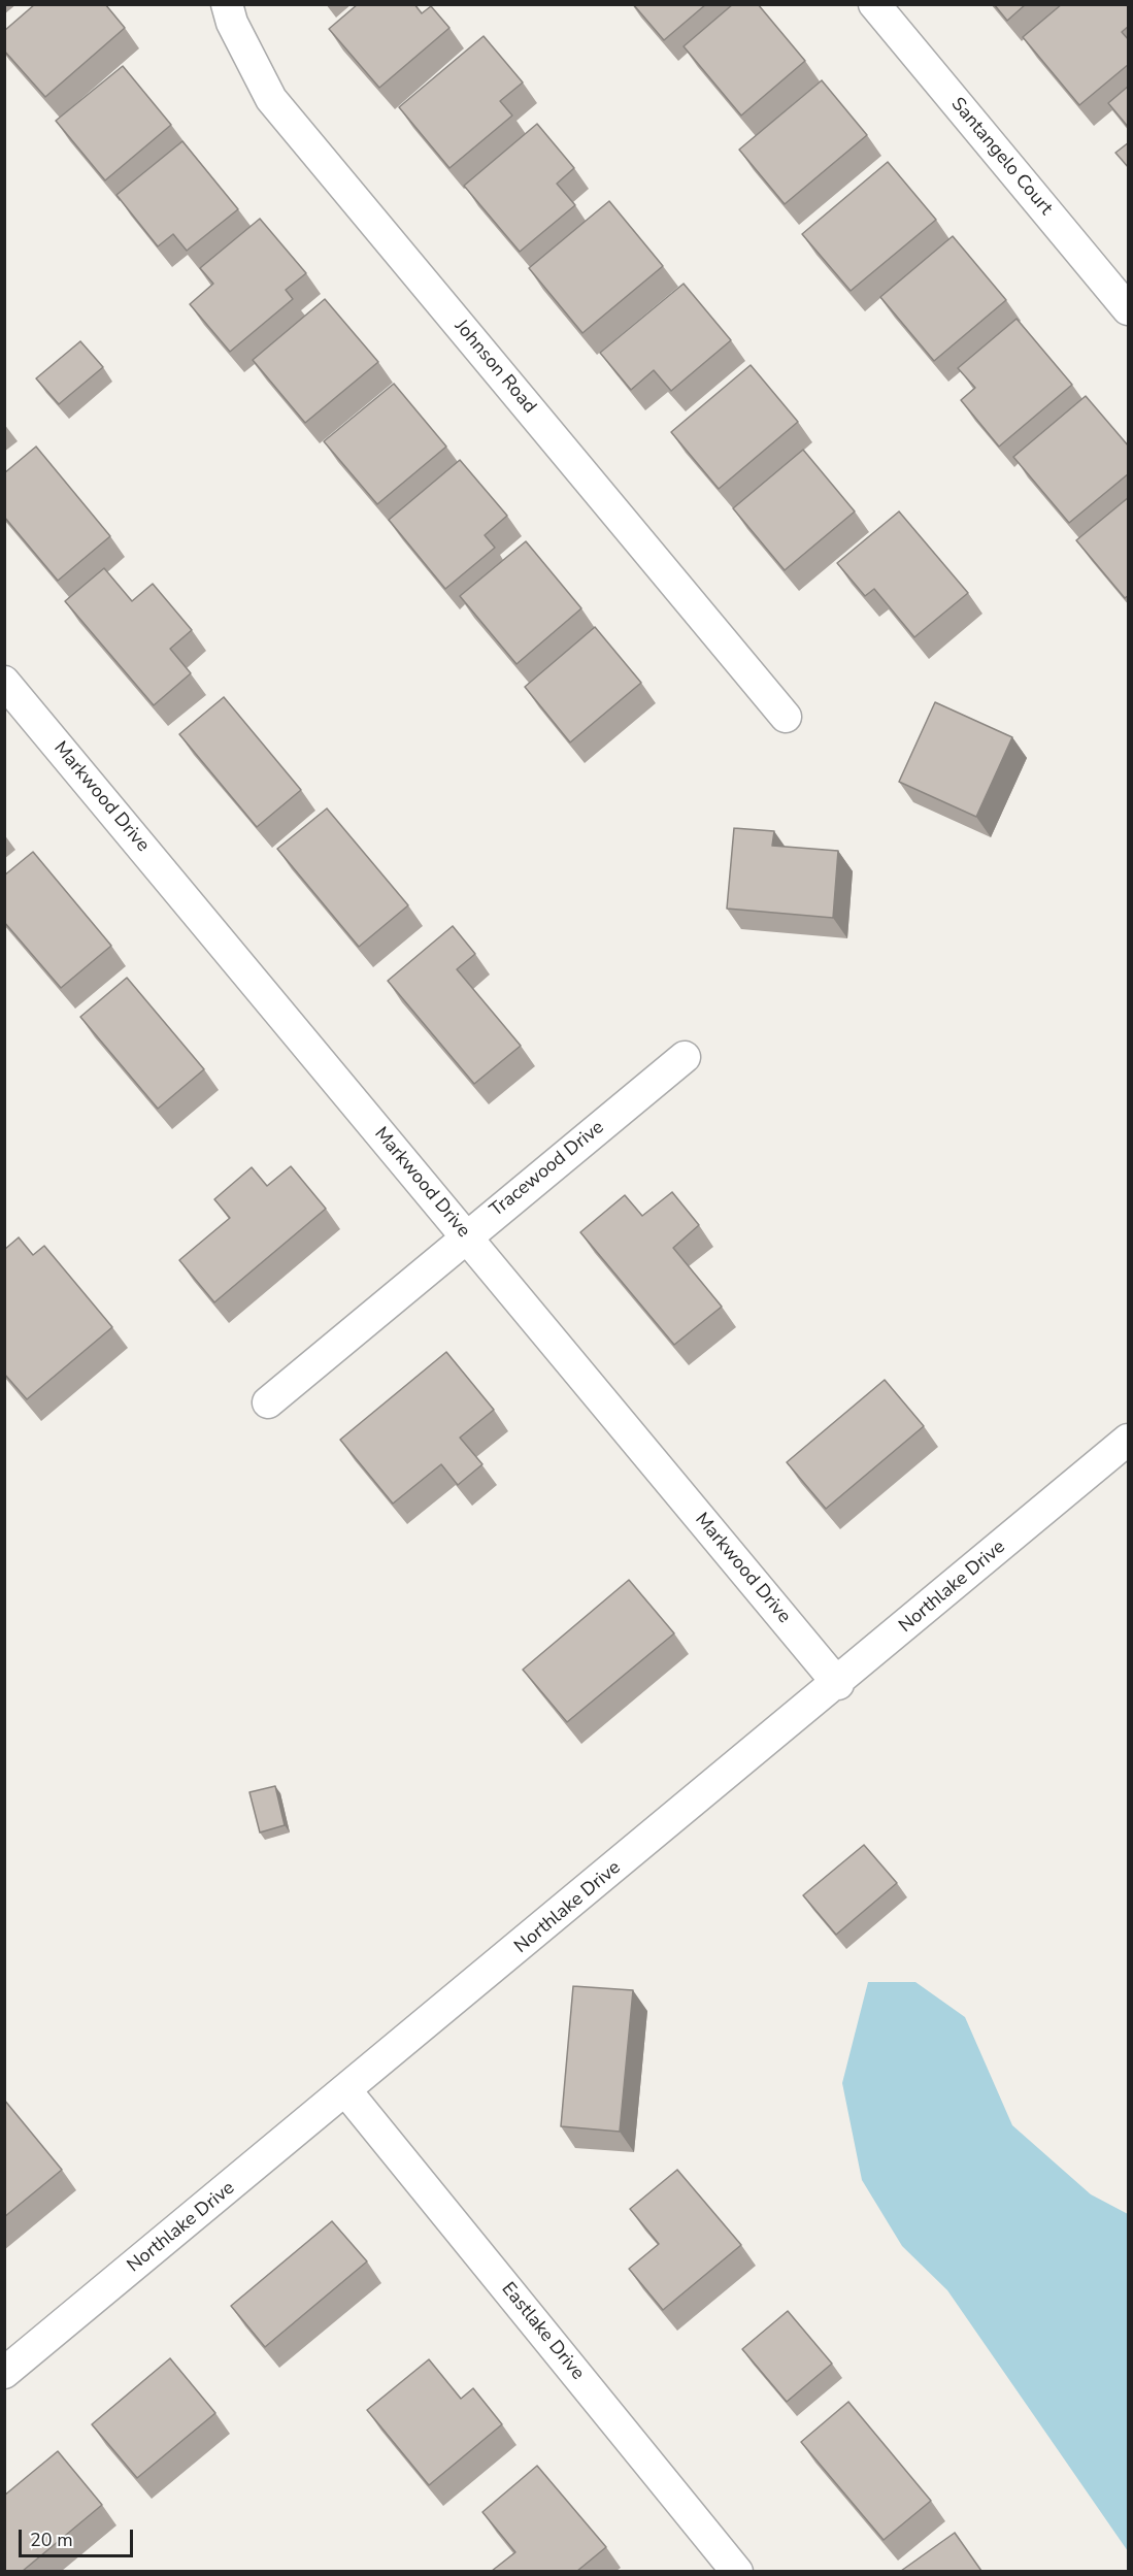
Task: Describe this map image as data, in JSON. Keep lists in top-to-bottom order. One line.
{"streets":{"street":["Santangelo Court","Johnson Road","Markwood Drive","Tracewood Drive","Northlake Drive","Eastlake Drive"]},"crossings":[["Markwood Drive","Tracewood Drive"],["Markwood Drive","Northlake Drive"],["Northlake Drive","Eastlake Drive"]],"scale_bar":"20 m"}
